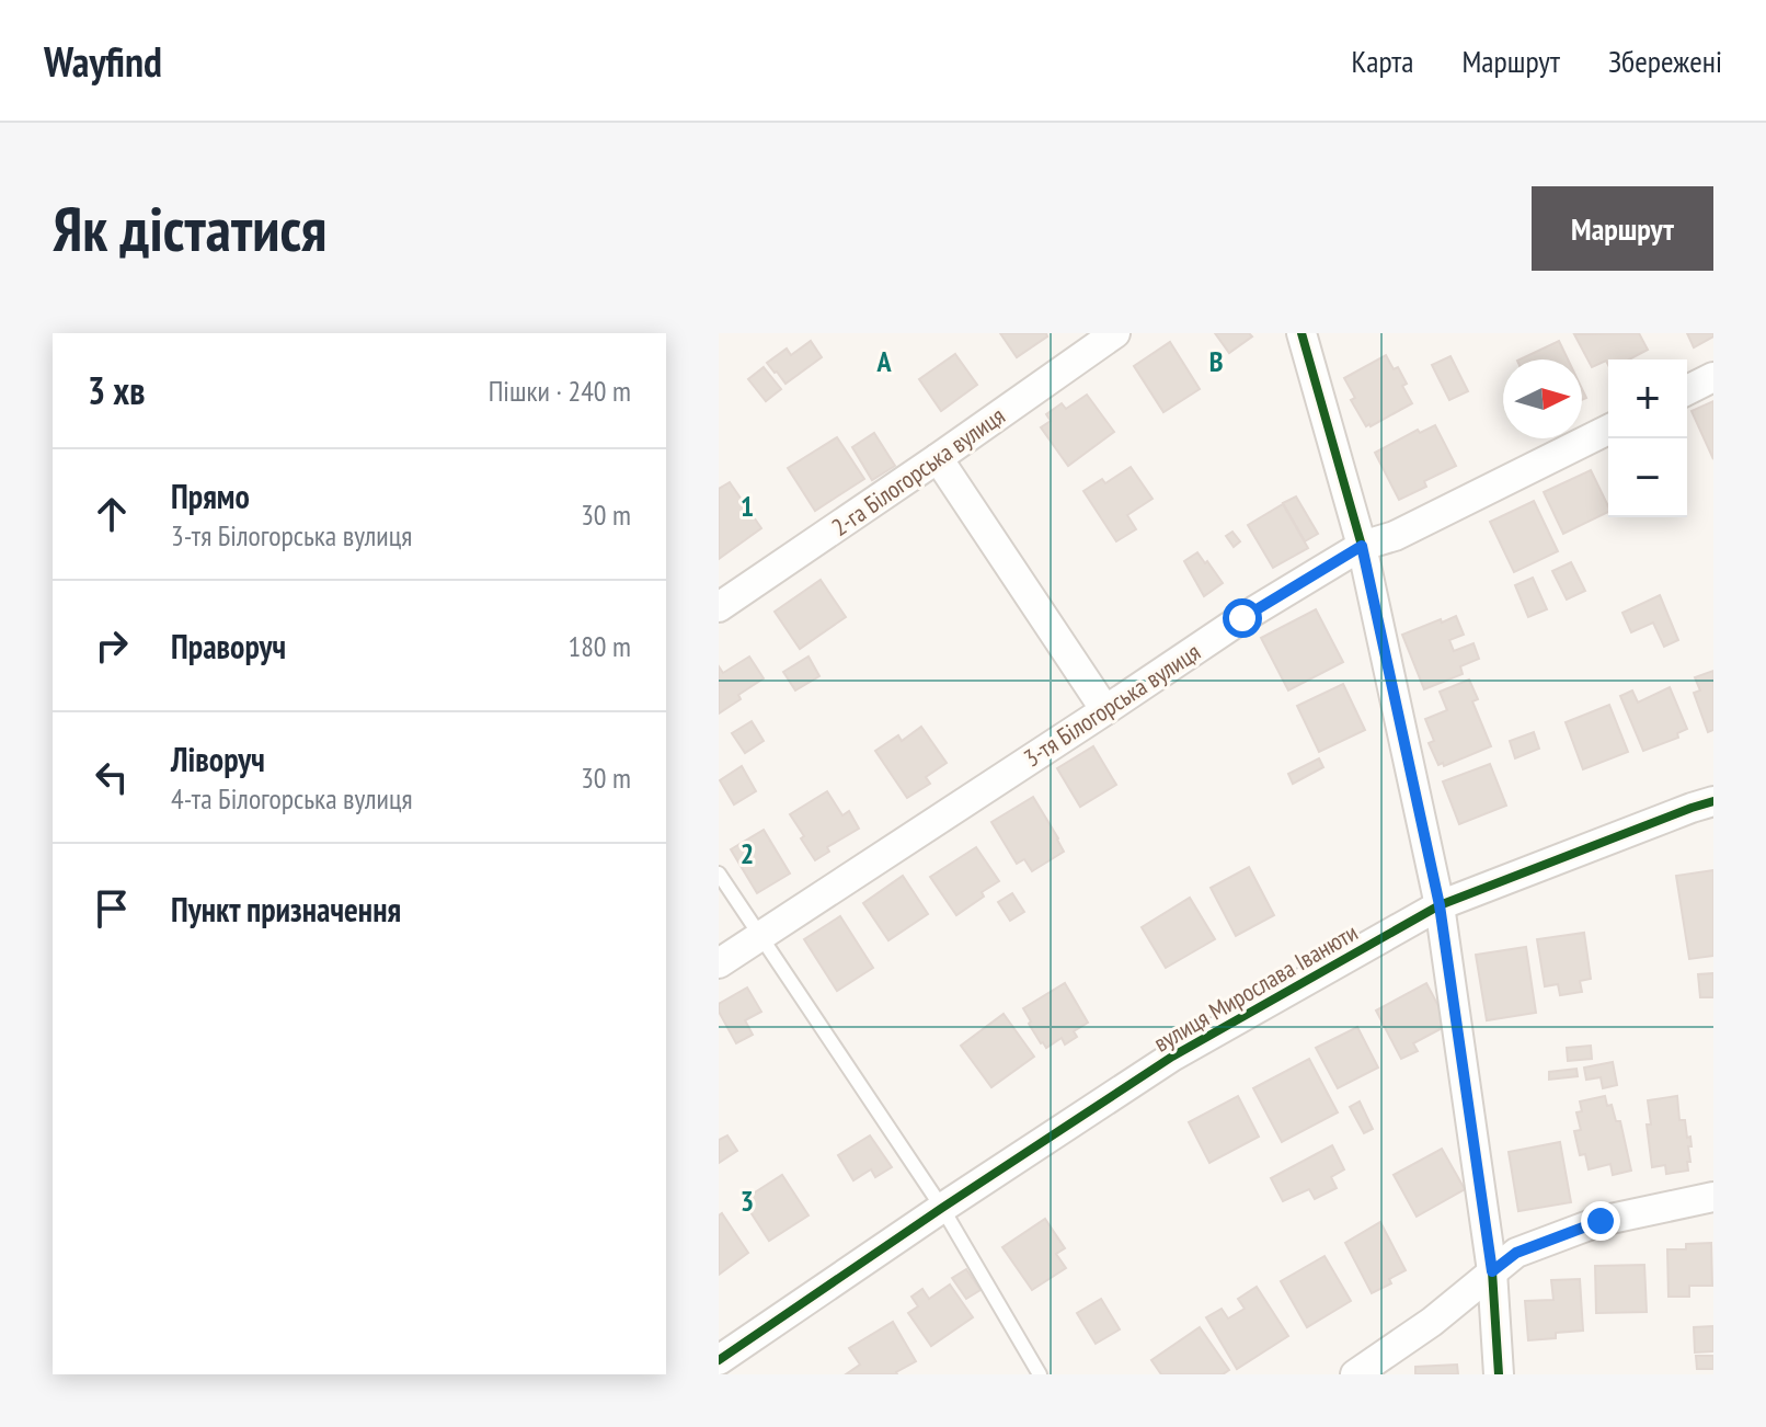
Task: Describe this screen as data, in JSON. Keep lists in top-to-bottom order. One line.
{"streets":{"street":["2-га Білогорська вулиця","3-тя Білогорська вулиця","вулиця Мирослава Іванюти"]},"north":"right","page":{"header":"Wayfind","nav":["Карта","Маршрут","Збережені"],"buttons":"Маршрут","title":"Як дістатися","heading":["3 хв","Пішки · 240 m"],"map_buttons":["+","−"],"list":[["Прямо","3-тя Білогорська вулиця","30 m"],["Праворуч","180 m"],["Ліворуч","4-та Білогорська вулиця","30 m"],"Пункт призначення"]},"grid":{"columns":["A","B"],"rows":["1","2","3"]}}
